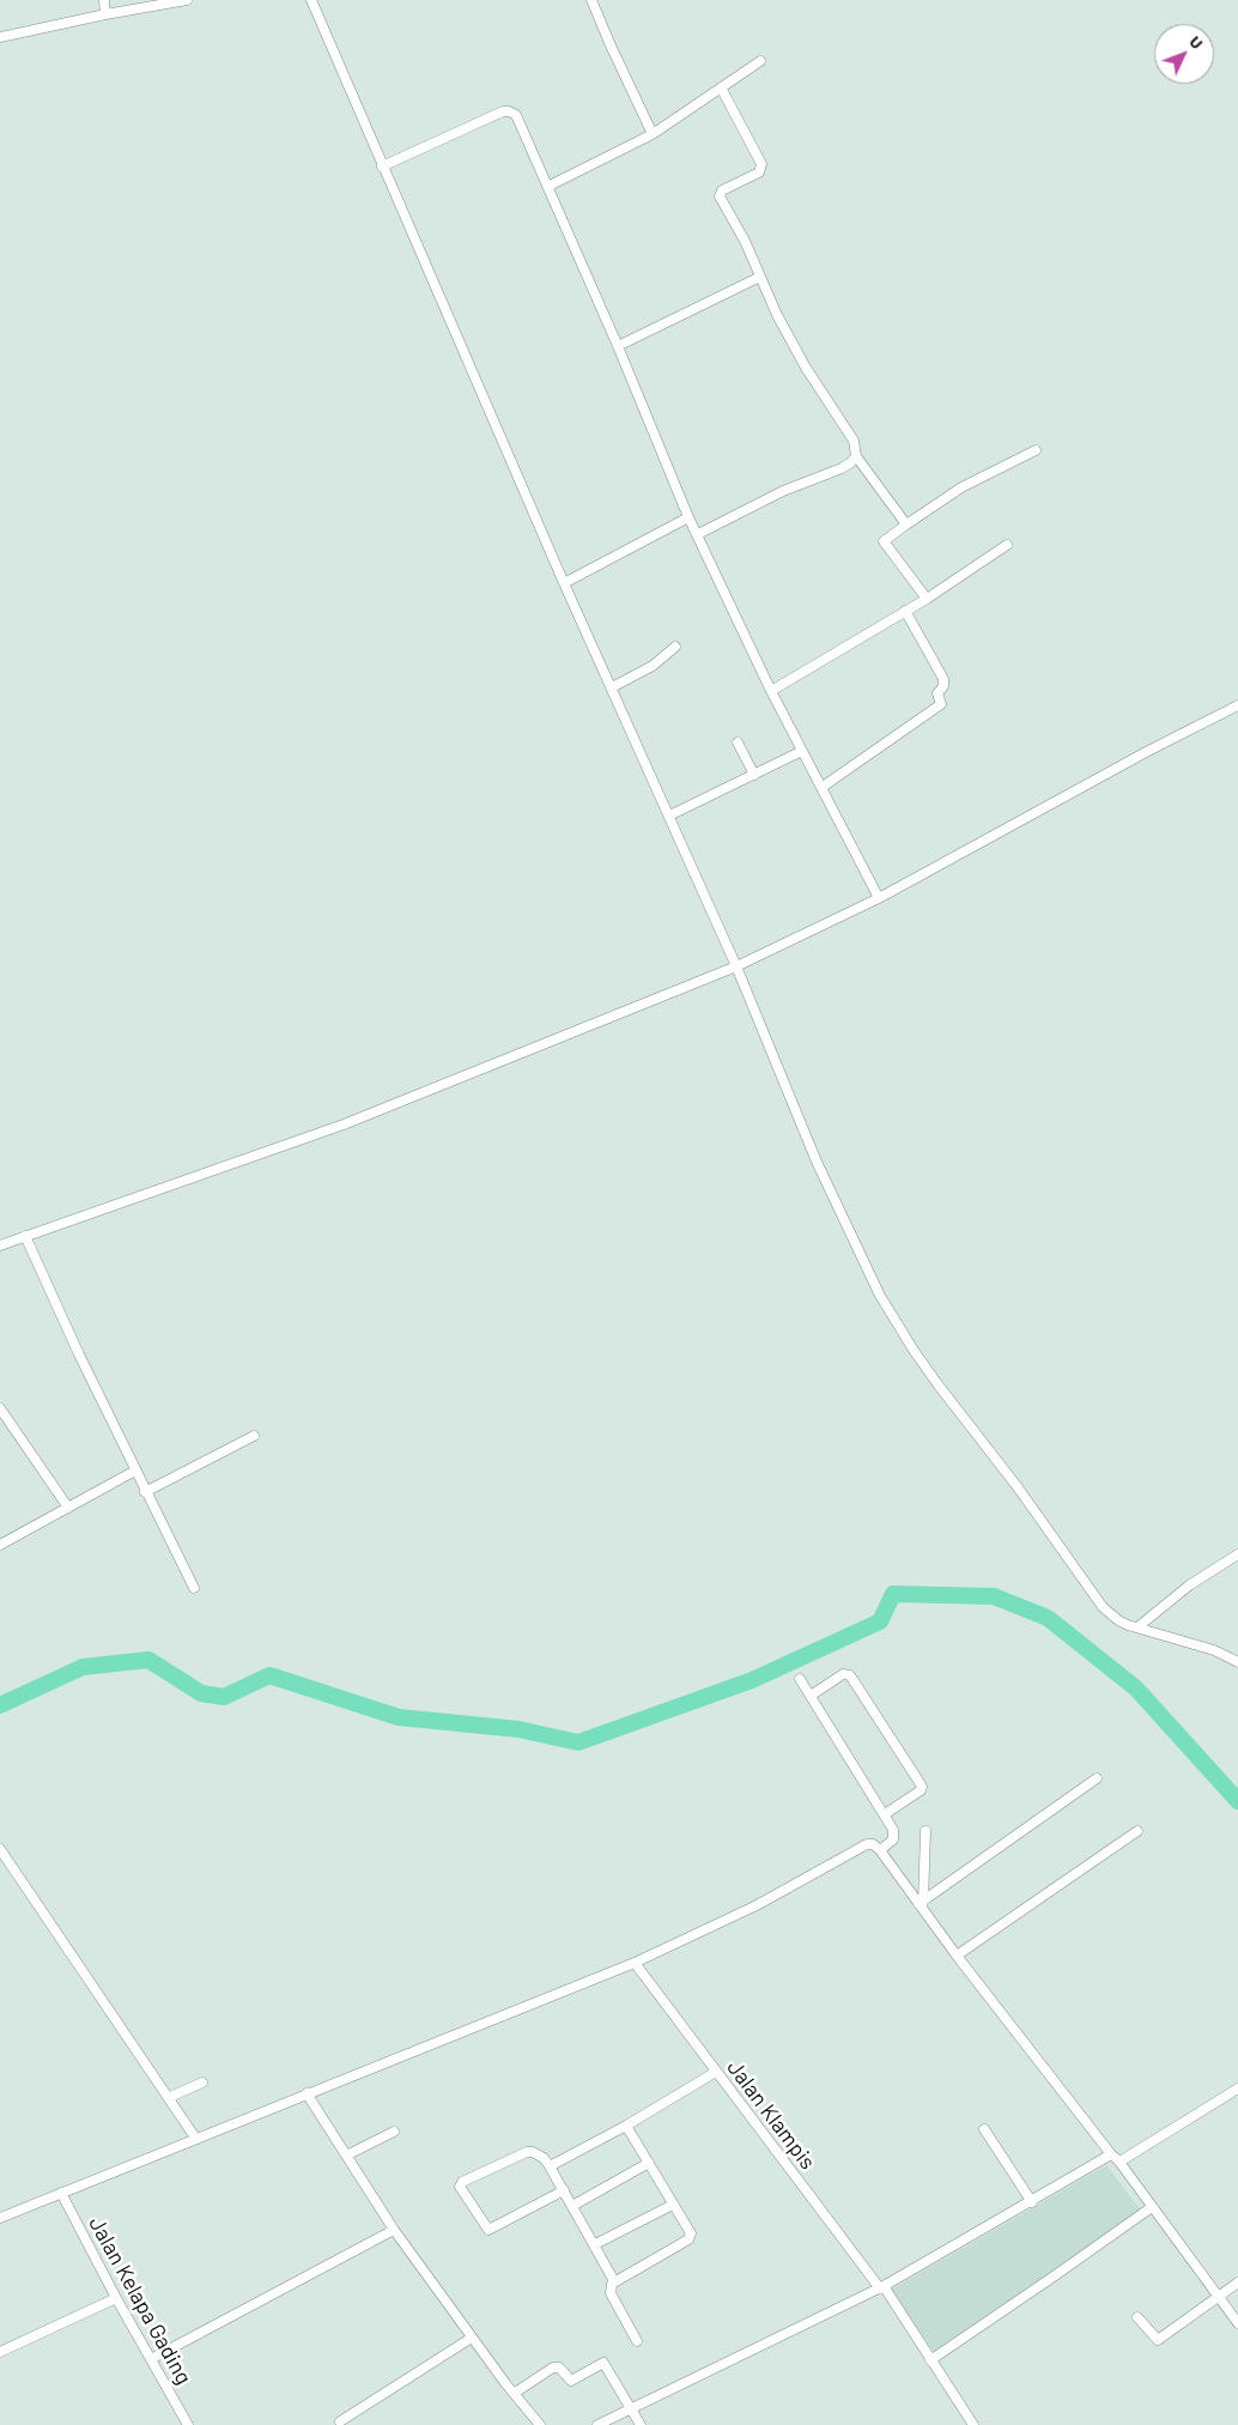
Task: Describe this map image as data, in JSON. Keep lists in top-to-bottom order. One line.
{"streets":{"street":["Jalan Klampis","Jalan Kelapa Gading"]},"north":"top right"}
